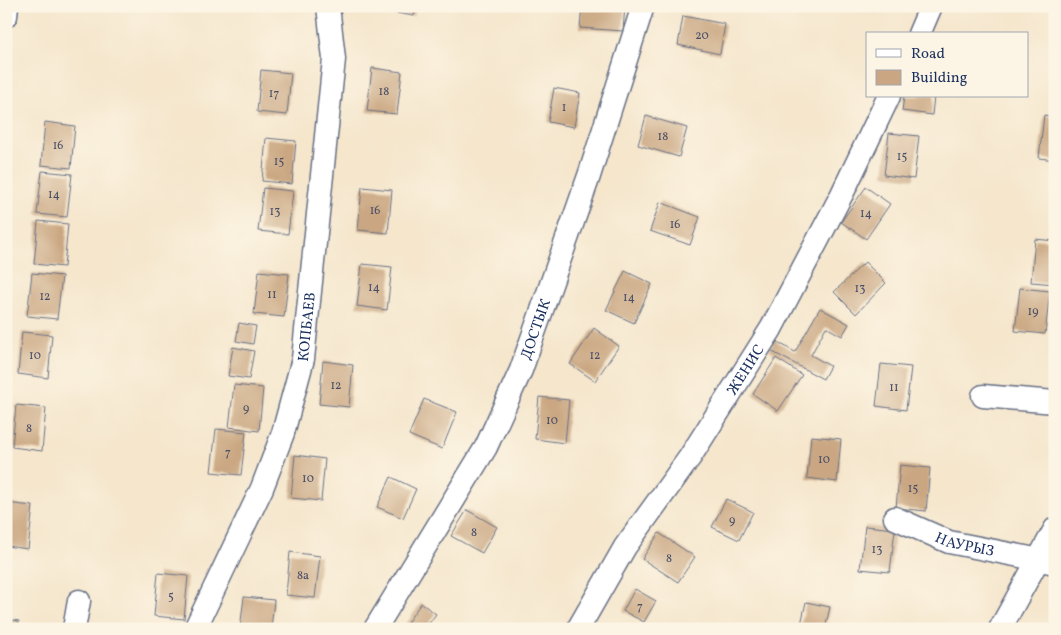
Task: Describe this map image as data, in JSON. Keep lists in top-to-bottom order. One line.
{"streets":{"street":["КОПБАЕВ","ДОСТЫК","ЖЕНИС","НАУРЫЗ"]},"house_numbers":["20","18","17","1","18","16","15","15","14","16","13","14","16","14","13","11","12","14","19","10","12","12","11","9","10","8","7","10","10","15","9","8","13","8","8а","5","7"],"legend":["Road","Building"]}
